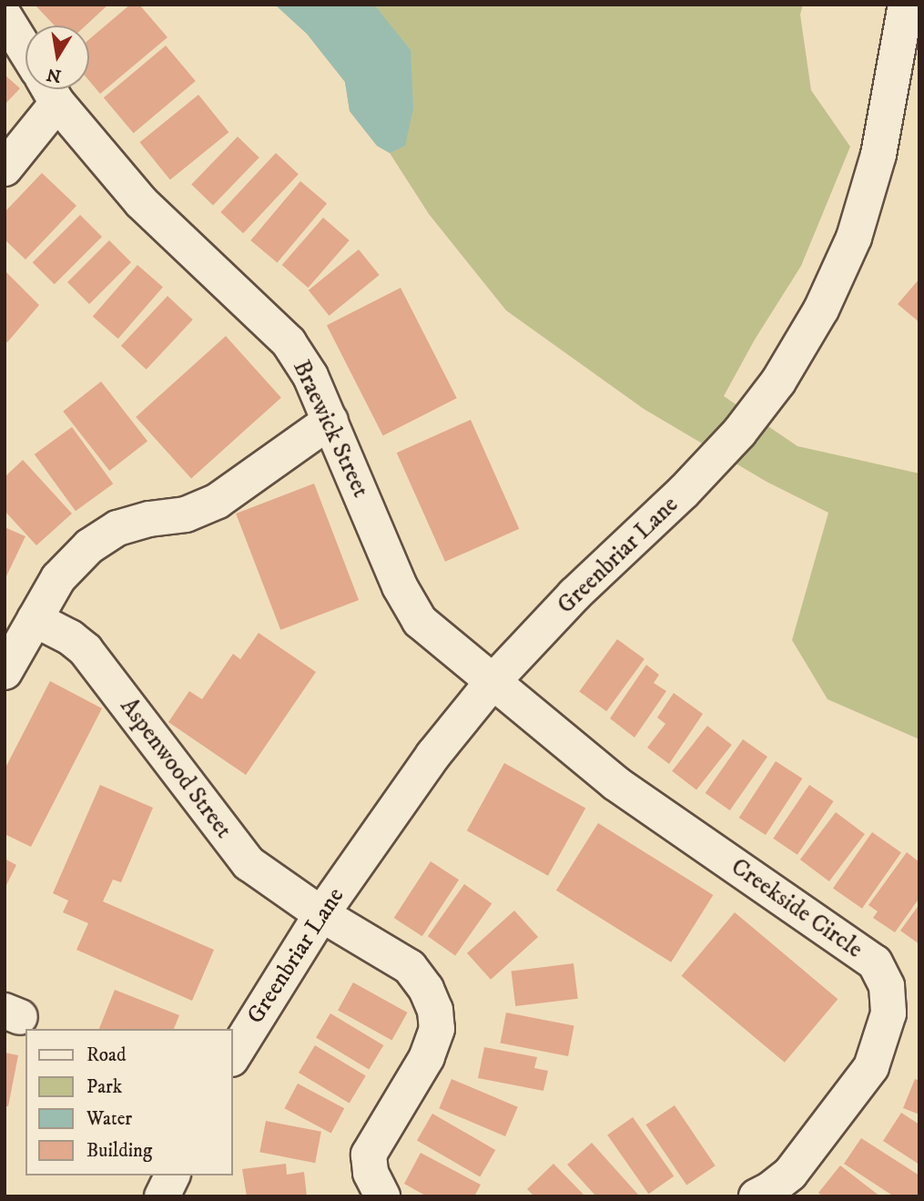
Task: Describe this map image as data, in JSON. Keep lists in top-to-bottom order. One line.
{"streets":{"street":["Braewick Street","Greenbriar Lane","Aspenwood Street","Creekside Circle"]},"crossings":[["Braewick Street","Greenbriar Lane"],["Braewick Street","Creekside Circle"],["Greenbriar Lane","Aspenwood Street"],["Greenbriar Lane","Creekside Circle"]],"legend":["Road","Park","Water","Building"],"north":"bottom"}
